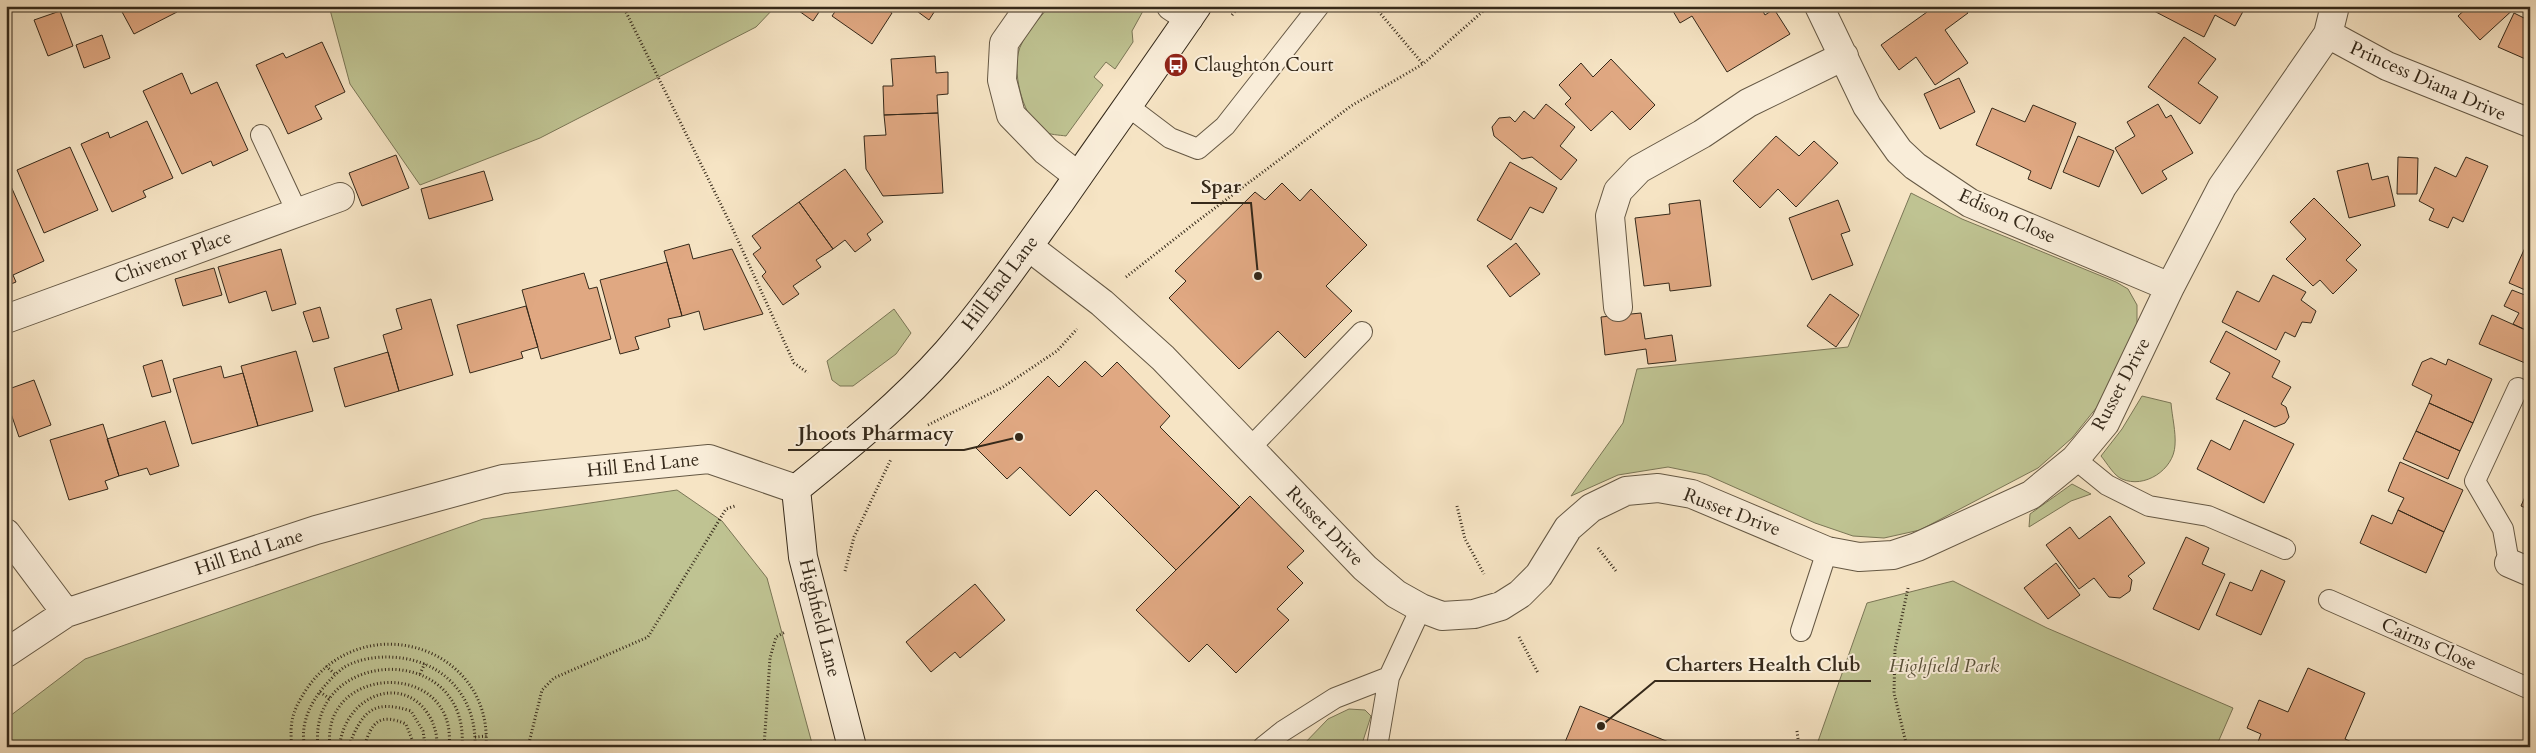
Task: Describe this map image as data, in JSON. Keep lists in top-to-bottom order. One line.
{"streets":{"street":["Princess Diana Drive","Edison Close","Chivenor Place","Hill End Lane","Russet Drive","Highfield Lane"],"lane":["Cairns Close"]},"crossings":[["Princess Diana Drive","Russet Drive"],["Edison Close","Russet Drive"],["Hill End Lane","Russet Drive"],["Hill End Lane","Highfield Lane"]],"parks":["Highfield Park"],"places":{"bus stop":["Claughton Court"],"other":["Spar","Jhoots Pharmacy","Charters Health Club"]}}
